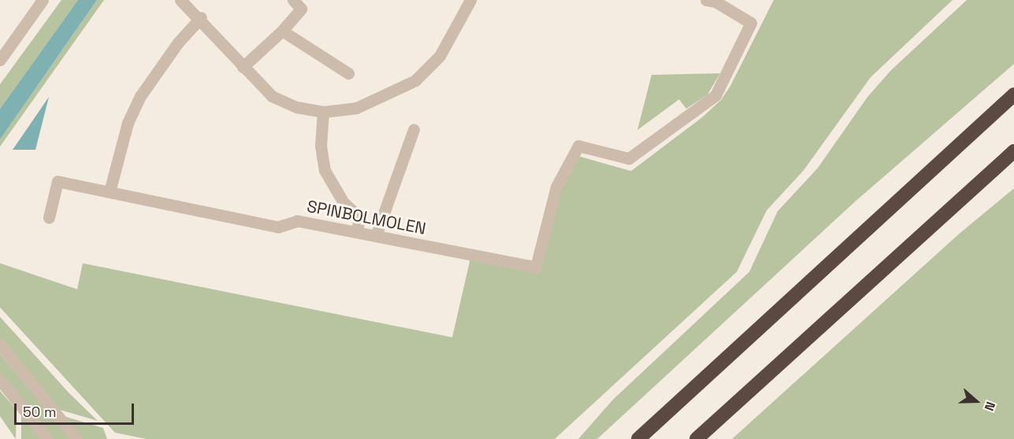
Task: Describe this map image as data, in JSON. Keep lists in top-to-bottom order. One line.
{"streets":{"street":["SPINBOLMOLEN"]},"scale_bar":"50 m","north":"right"}
